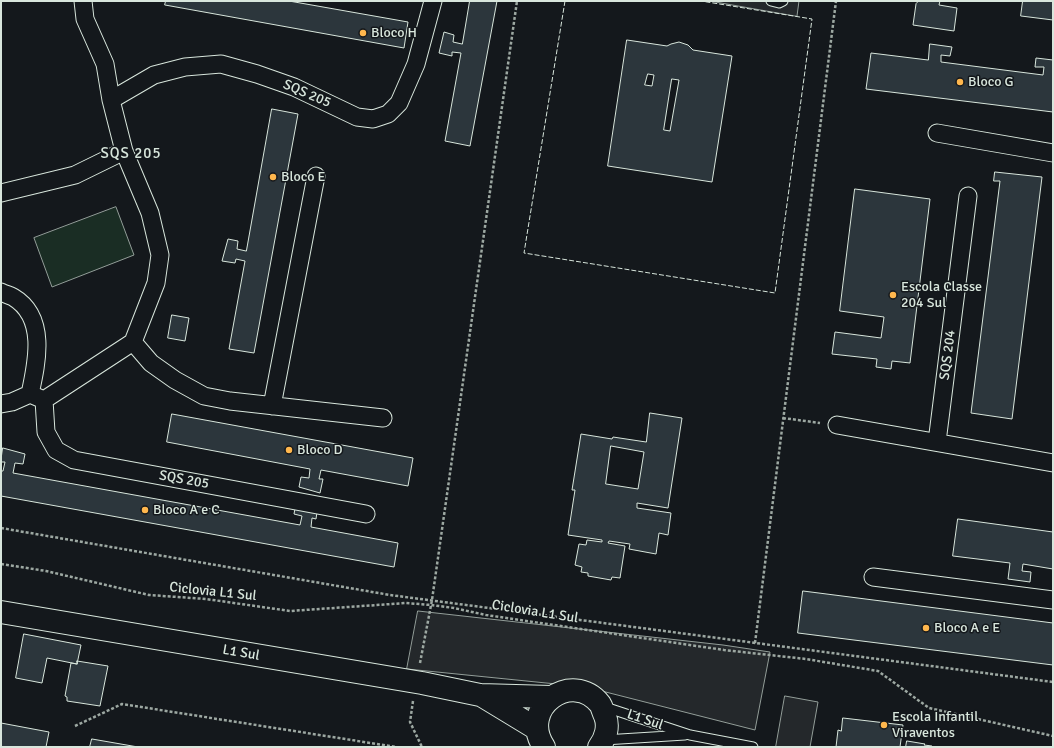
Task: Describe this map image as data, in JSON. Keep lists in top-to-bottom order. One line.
{"streets":{"street":["SQS 205","SQS 204","L1 Sul"],"path":["Ciclovia L1 Sul"]},"districts":["SQS 205"],"places":["Bloco H","Bloco G","Bloco E","Escola Classe 204 Sul","Bloco D","Bloco A e C","Bloco A e E","Escola Infantil Viraventos"]}
